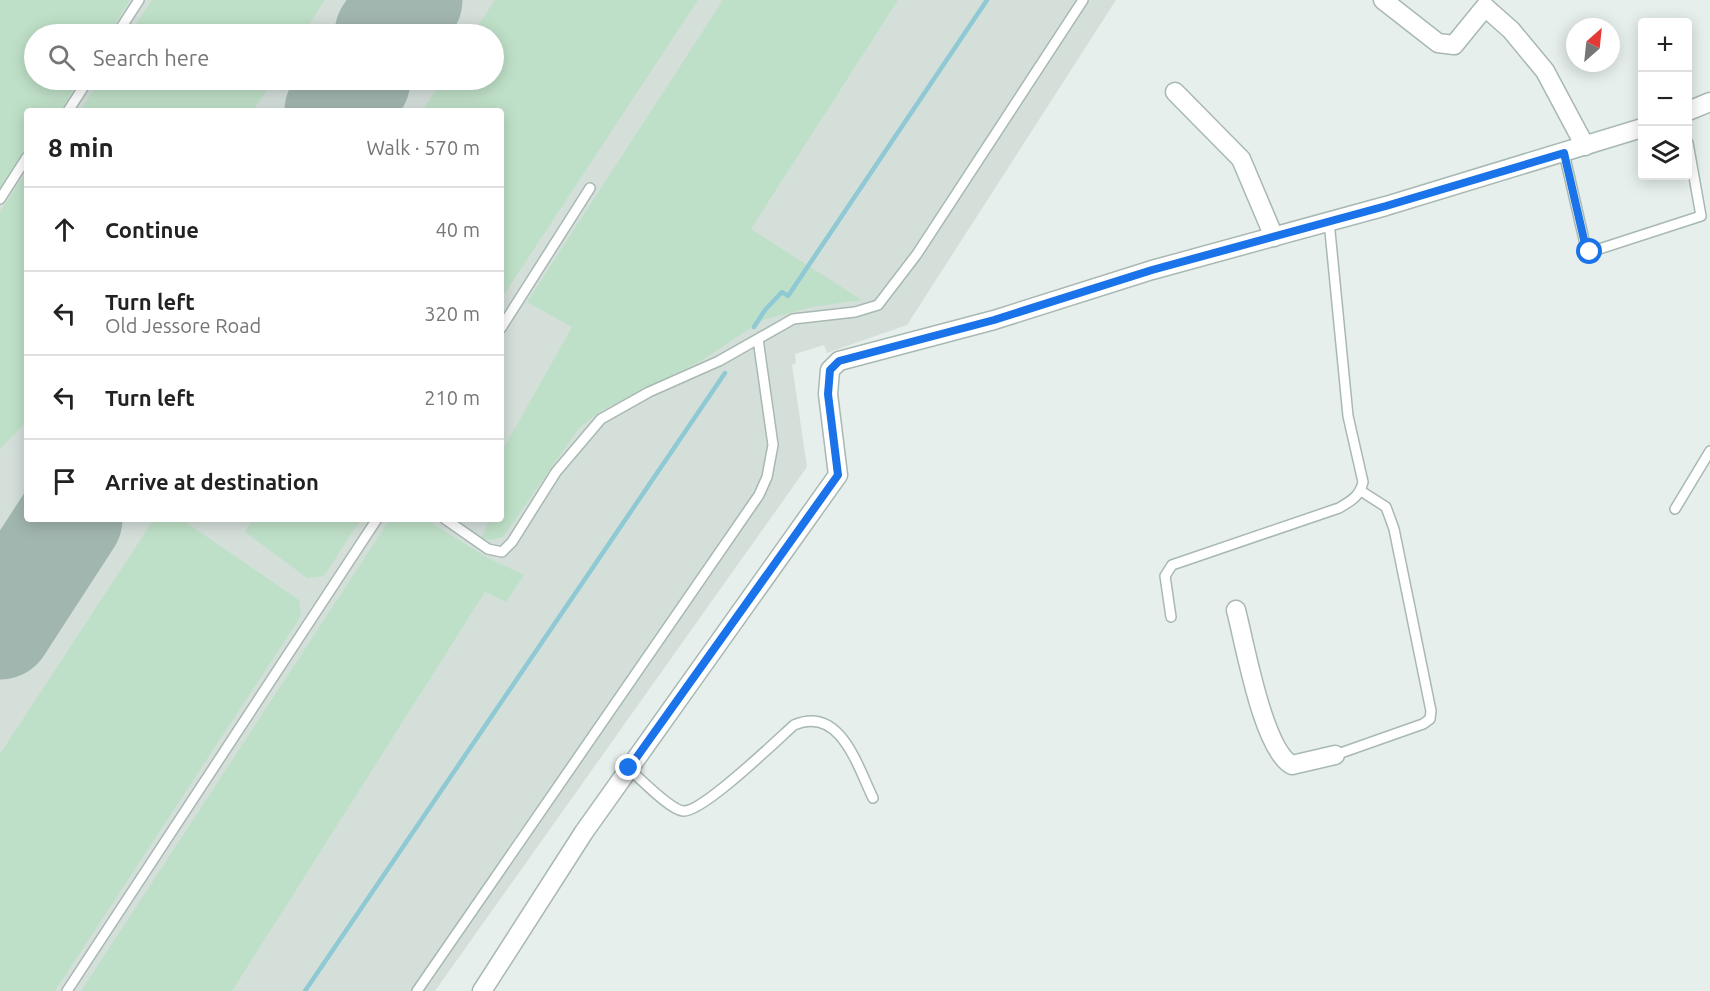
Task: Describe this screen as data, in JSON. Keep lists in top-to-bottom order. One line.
{"north":"top right","page":{"map_buttons":["+","−"],"search":"Search here","heading":["8 min","Walk · 570 m"],"list":[["Continue","40 m"],["Turn left","Old Jessore Road","320 m"],["Turn left","210 m"],"Arrive at destination"]}}
